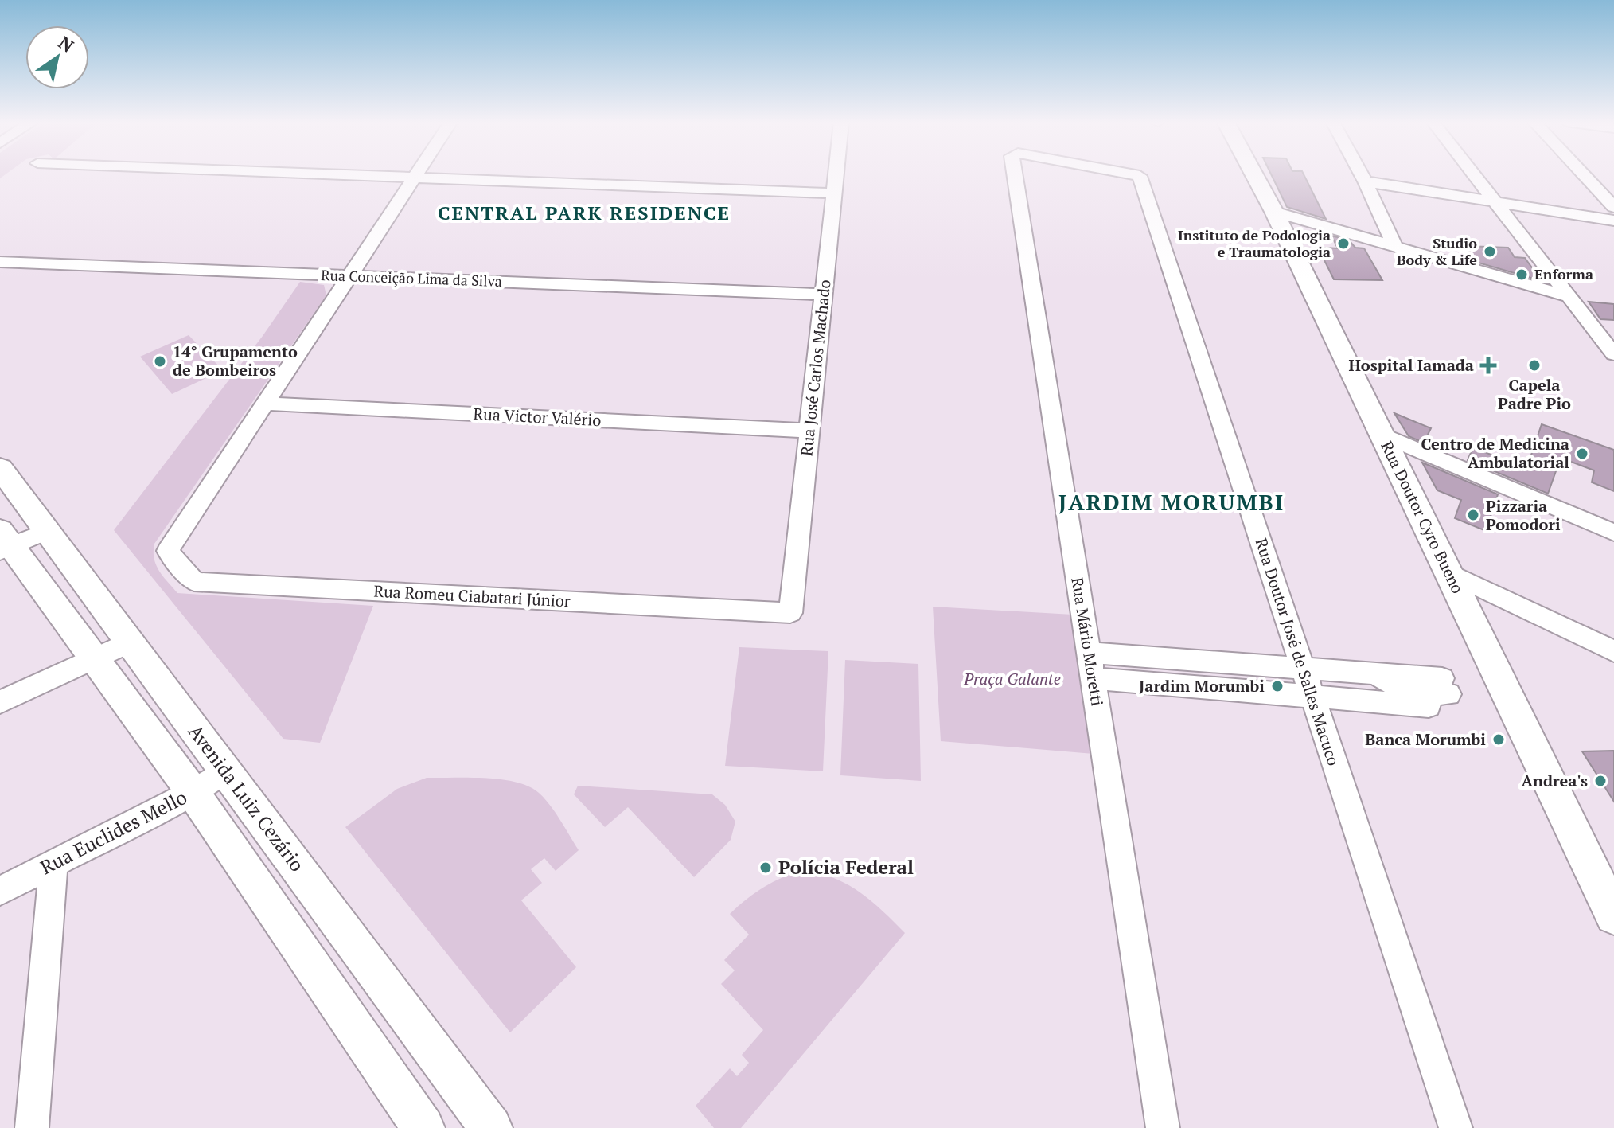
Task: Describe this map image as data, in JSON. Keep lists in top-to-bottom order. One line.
{"streets":{"street":["Rua Conceição Lima da Silva","Rua José Carlos Machado","Rua Victor Valério","Rua Doutor Cyro Bueno","Rua Romeu Ciabatari Júnior","Rua Mário Moretti","Rua Doutor José de Salles Macuco","Avenida Luiz Cezário","Rua Euclides Mello"]},"crossings":[["Rua Conceição Lima da Silva","Rua José Carlos Machado"],["Rua José Carlos Machado","Rua Victor Valério"],["Rua José Carlos Machado","Rua Romeu Ciabatari Júnior"],["Rua Victor Valério","Rua Romeu Ciabatari Júnior"],["Avenida Luiz Cezário","Rua Euclides Mello"]],"districts":["CENTRAL PARK RESIDENCE","JARDIM MORUMBI"],"parks":["Praça Galante"],"places":{"other":["Instituto de Podologia e Traumatologia","Studio Body & Life","Enforma","14° Grupamento de Bombeiros","Capela Padre Pio","Centro de Medicina Ambulatorial","Pizzaria Pomodori","Jardim Morumbi","Banca Morumbi","Andrea's","Polícia Federal"],"health":["Hospital Iamada"]},"north":"top right"}
